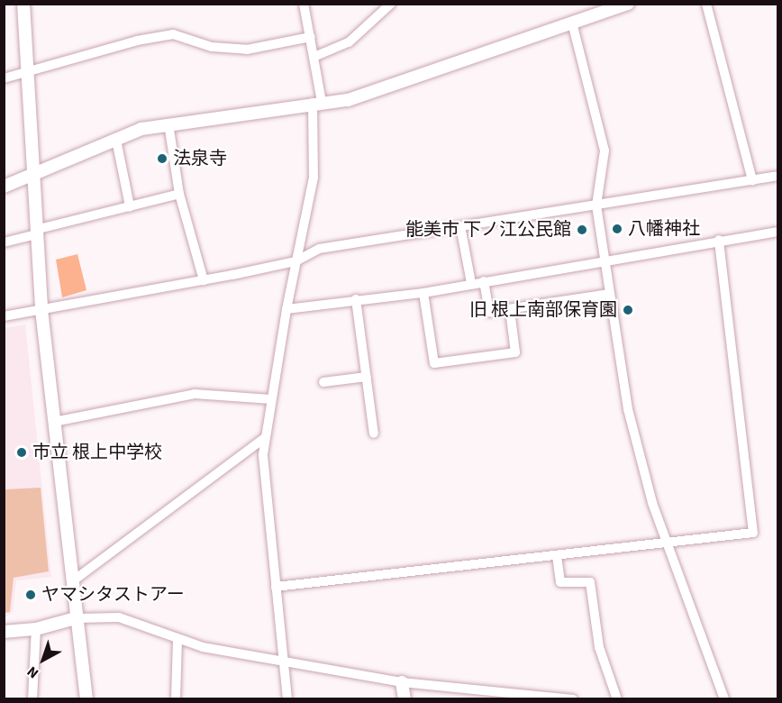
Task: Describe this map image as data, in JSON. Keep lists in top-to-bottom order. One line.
{"places":["法泉寺","八幡神社","能美市 下ノ江公民館","旧 根上南部保育園","市立 根上中学校","ヤマシタストアー"],"north":"bottom left"}
